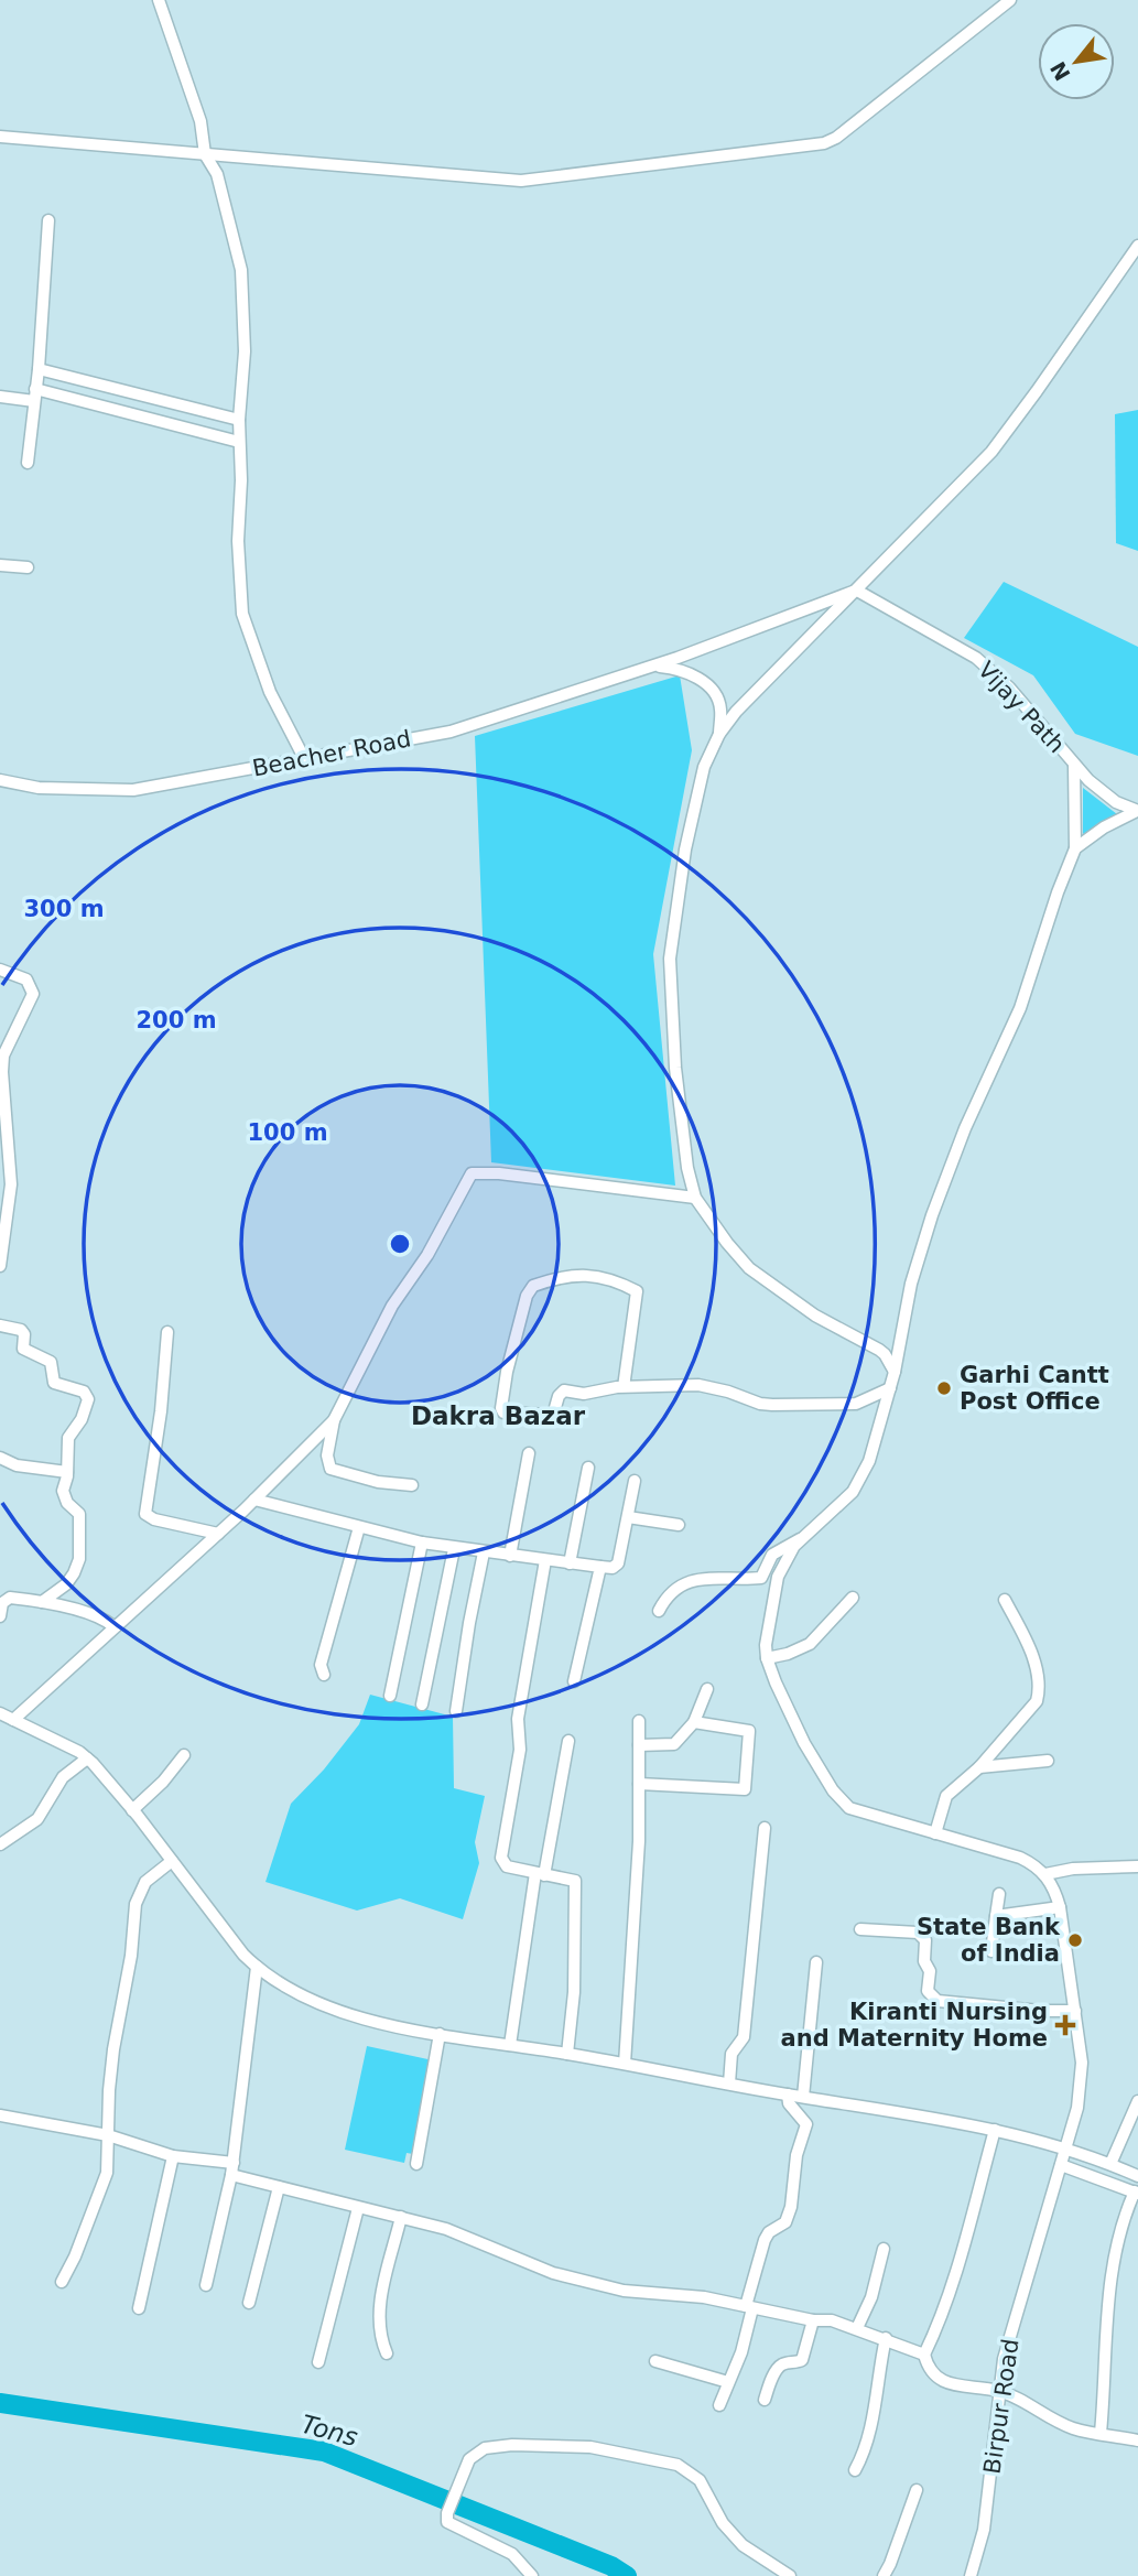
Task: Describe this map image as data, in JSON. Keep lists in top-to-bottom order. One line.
{"streets":{"street":["Vijay Path","Beacher Road","Birpur Road"]},"crossings":[["Vijay Path","Beacher Road"]],"districts":["Dakra Bazar"],"water":["Tons"],"places":{"other":["Garhi Cantt Post Office","State Bank of India"],"health":["Kiranti Nursing and Maternity Home"]},"north":"bottom left","rings":["300 m","200 m","100 m"]}
